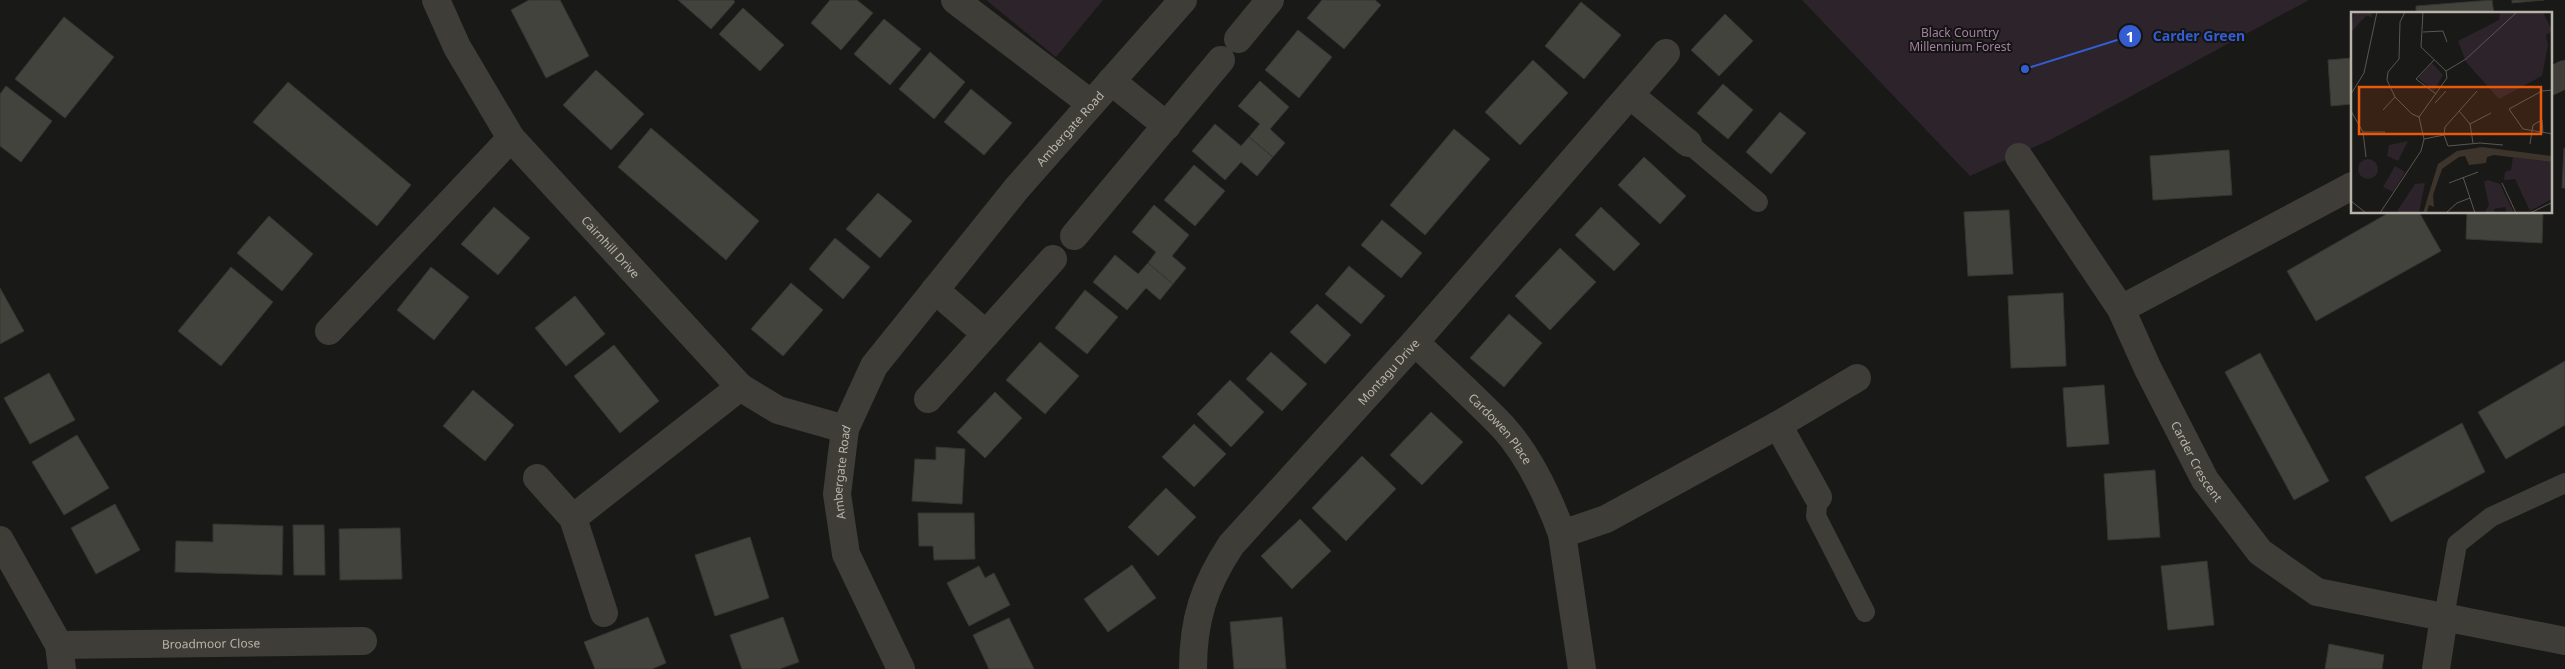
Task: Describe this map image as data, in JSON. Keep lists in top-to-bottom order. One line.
{"streets":{"street":["Ambergate Road","Cairnhill Drive","Montagu Drive","Cardowen Place","Carder Crescent","Broadmoor Close"]},"crossings":[["Ambergate Road","Cairnhill Drive"],["Montagu Drive","Cardowen Place"]],"parks":["Black Country Millennium Forest"],"places":["Carder Green"]}
